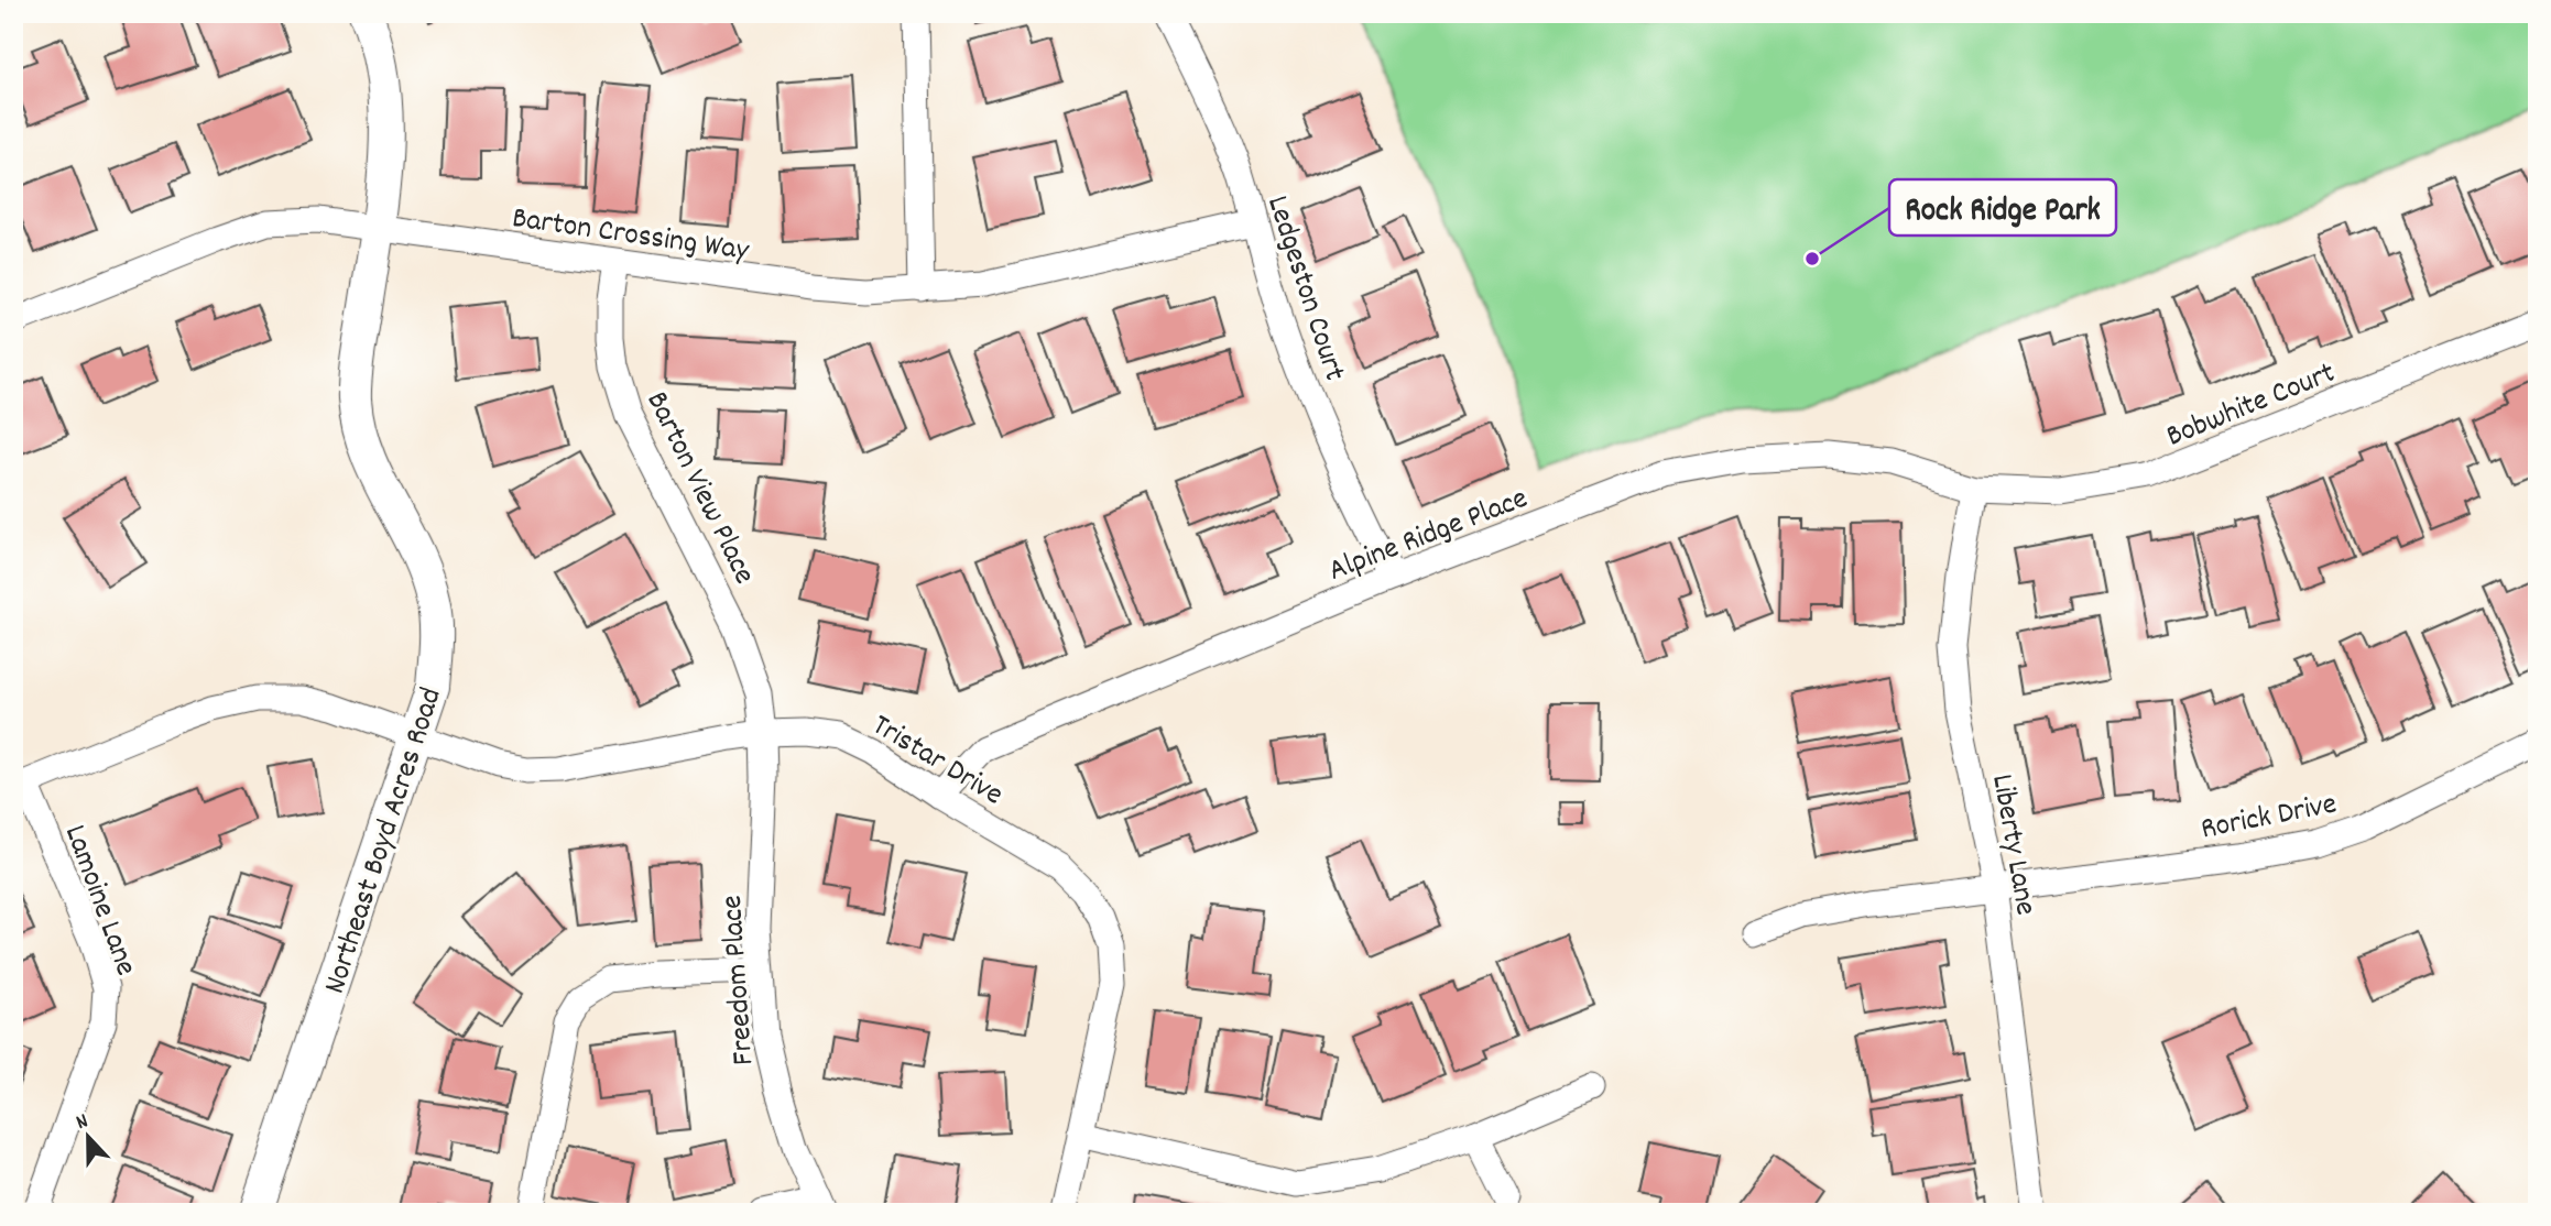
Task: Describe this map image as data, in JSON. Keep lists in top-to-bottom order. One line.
{"streets":{"street":["Barton Crossing Way","Ledgeston Court","Bobwhite Court","Barton View Place","Alpine Ridge Place","Tristar Drive","Rorick Drive","Northeast Boyd Acres Road","Liberty Lane","Lamoine Lane","Freedom Place"]},"crossings":[["Barton Crossing Way","Ledgeston Court"],["Barton Crossing Way","Barton View Place"],["Barton Crossing Way","Northeast Boyd Acres Road"],["Ledgeston Court","Alpine Ridge Place"],["Bobwhite Court","Alpine Ridge Place"],["Bobwhite Court","Liberty Lane"],["Barton View Place","Tristar Drive"],["Barton View Place","Freedom Place"],["Alpine Ridge Place","Tristar Drive"],["Alpine Ridge Place","Liberty Lane"],["Tristar Drive","Northeast Boyd Acres Road"],["Tristar Drive","Lamoine Lane"],["Tristar Drive","Freedom Place"],["Rorick Drive","Liberty Lane"]],"places":["Rock Ridge Park"],"north":"top"}
